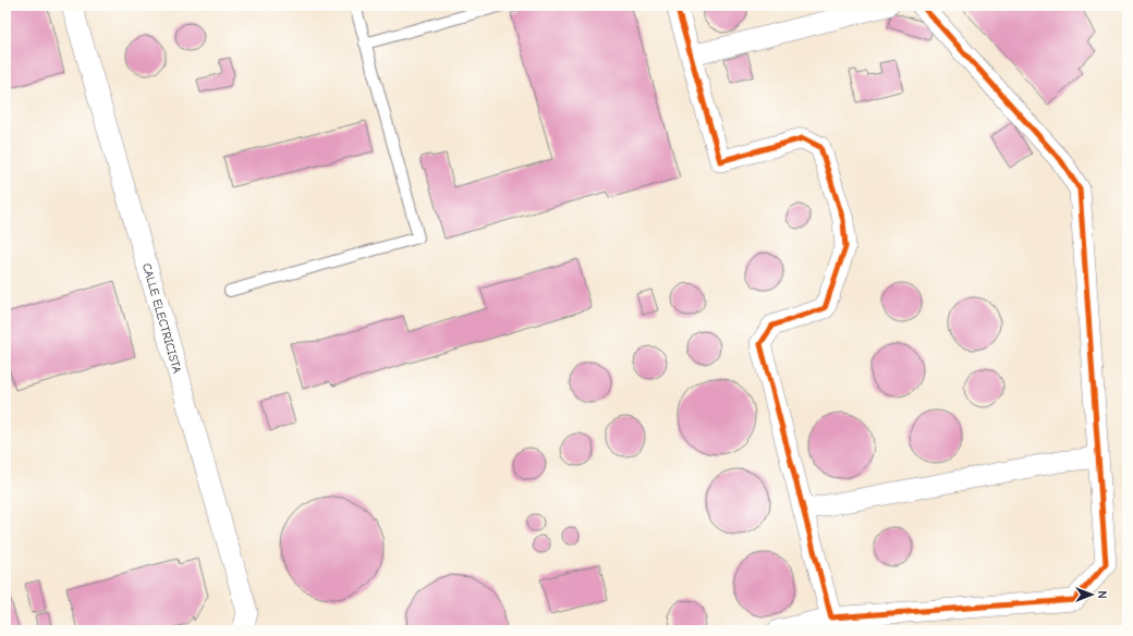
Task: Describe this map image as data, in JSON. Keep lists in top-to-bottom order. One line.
{"streets":{"street":["CALLE ELECTRICISTA"]},"north":"right"}
